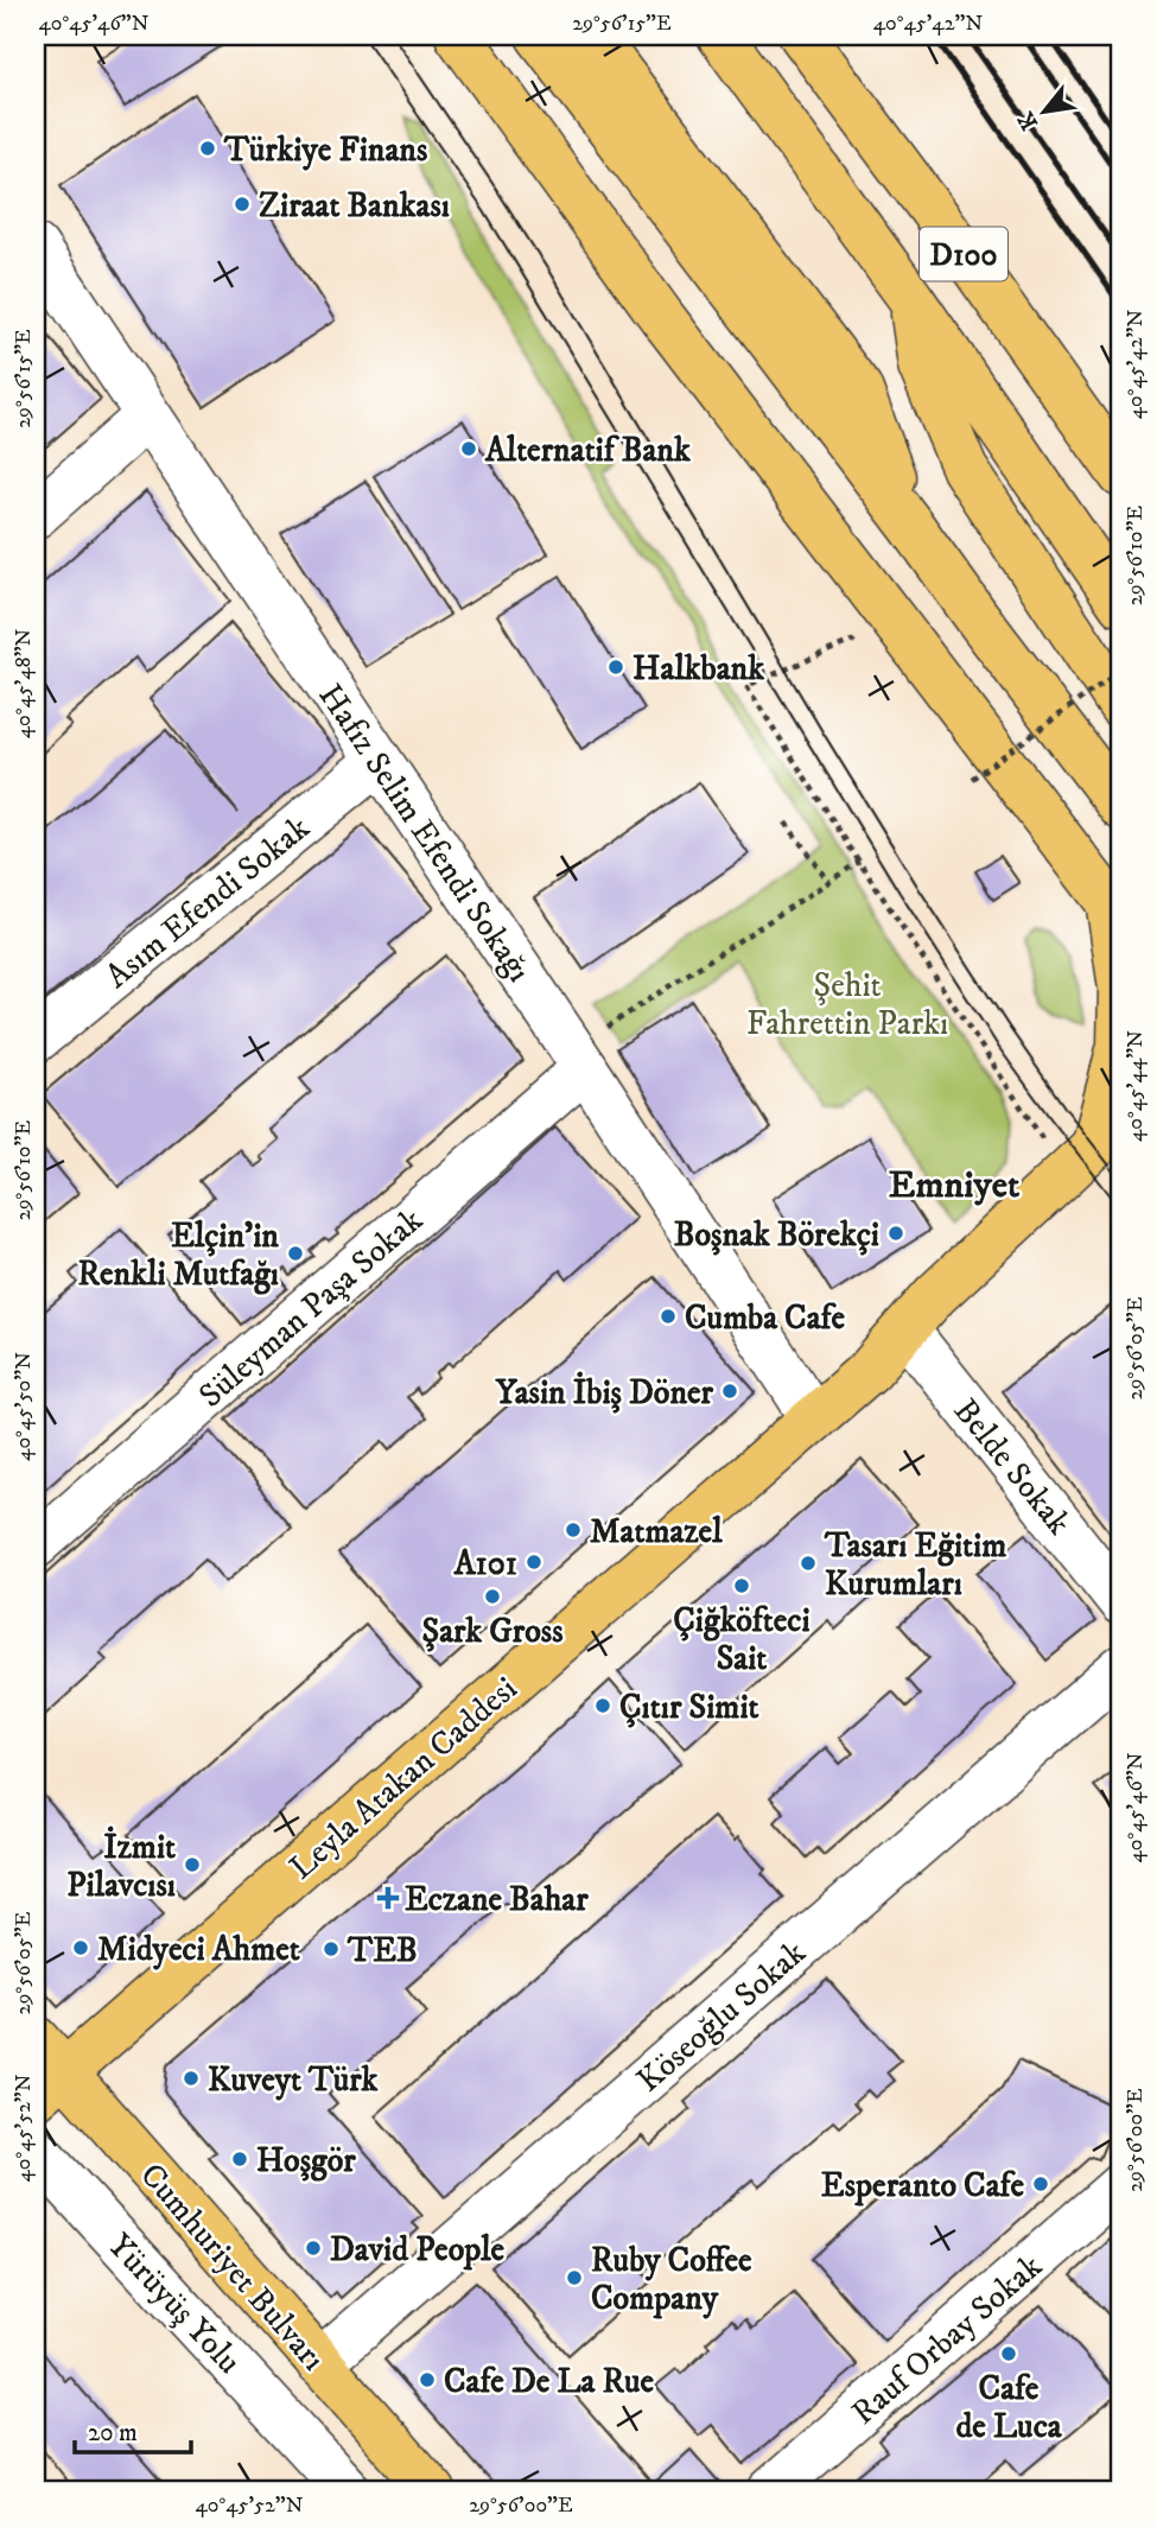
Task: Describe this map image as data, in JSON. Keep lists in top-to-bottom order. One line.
{"streets":{"main road":["D100","Leyla Atakan Caddesi","Cumhuriyet Bulvarı"],"street":["Hafız Selim Efendi Sokağı","Asım Efendi Sokak","Süleyman Paşa Sokak","Belde Sokak","Köseoğlu Sokak","Yürüyüş Yolu","Rauf Orbay Sokak"]},"crossings":[["Hafız Selim Efendi Sokağı","Asım Efendi Sokak"],["Hafız Selim Efendi Sokağı","Süleyman Paşa Sokak"],["Hafız Selim Efendi Sokağı","Leyla Atakan Caddesi"],["Belde Sokak","Leyla Atakan Caddesi"],["Leyla Atakan Caddesi","Cumhuriyet Bulvarı"],["Köseoğlu Sokak","Cumhuriyet Bulvarı"]],"districts":["Emniyet"],"parks":["Şehit Fahrettin Parkı"],"places":{"other":["Türkiye Finans","Ziraat Bankası","Alternatif Bank","Halkbank","Boşnak Börekçi","Elçin'in Renkli Mutfağı","Cumba Cafe","Yasin İbiş Döner","Matmazel","A101","Tasarı Eğitim Kurumları","Çiğköfteci Sait","Şark Gross","Çıtır Simit","İzmit Pilavcısı","Midyeci Ahmet","TEB","Kuveyt Türk","Hoşgör","Esperanto Cafe","David People","Ruby Coffee Company","Cafe de Luca","Cafe De La Rue"],"health":["Eczane Bahar"]},"scale_bar":"20 m","north":"bottom left","coordinates":["40°45'46\"N","29°56'15\"E","40°45'42\"N","29°56'10\"E","40°45'48\"N","40°45'44\"N","29°56'05\"E","40°45'50\"N","40°45'52\"N","29°56'00\"E"]}
